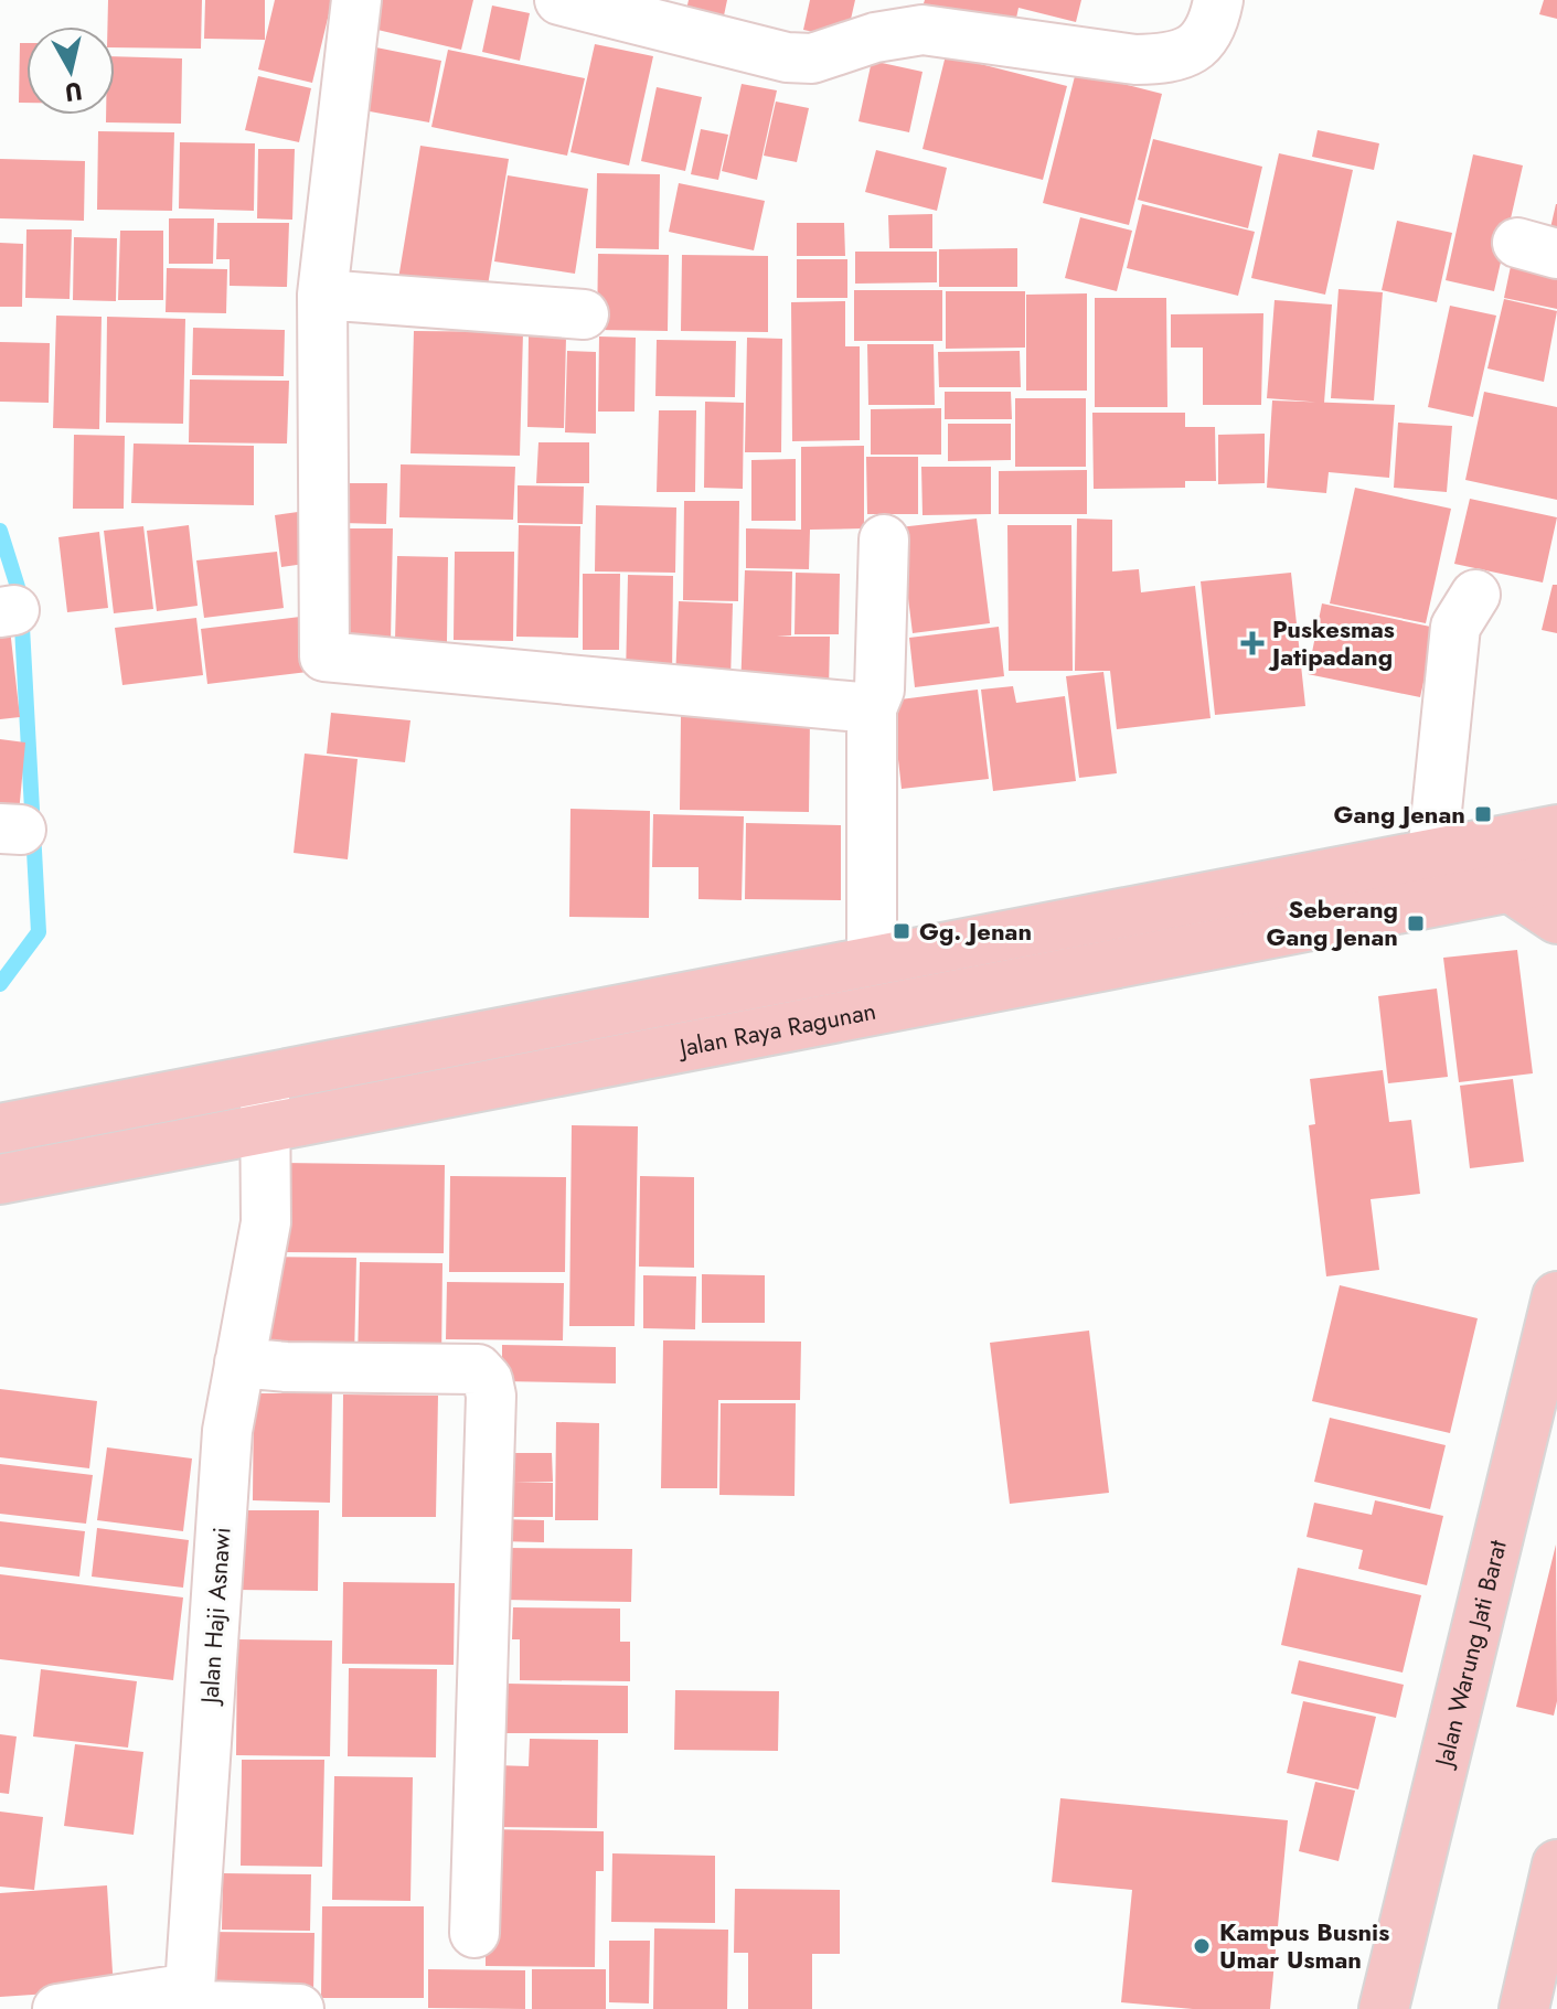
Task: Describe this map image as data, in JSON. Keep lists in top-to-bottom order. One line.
{"streets":{"main road":["Jalan Raya Ragunan","Jalan Warung Jati Barat"],"street":["Jalan Haji Asnawi"]},"crossings":[["Jalan Raya Ragunan","Jalan Haji Asnawi"]],"places":{"health":["Puskesmas Jatipadang"],"transit":["Gang Jenan","Seberang Gang Jenan","Gg. Jenan"],"other":["Kampus Busnis Umar Usman"]},"north":"bottom"}
